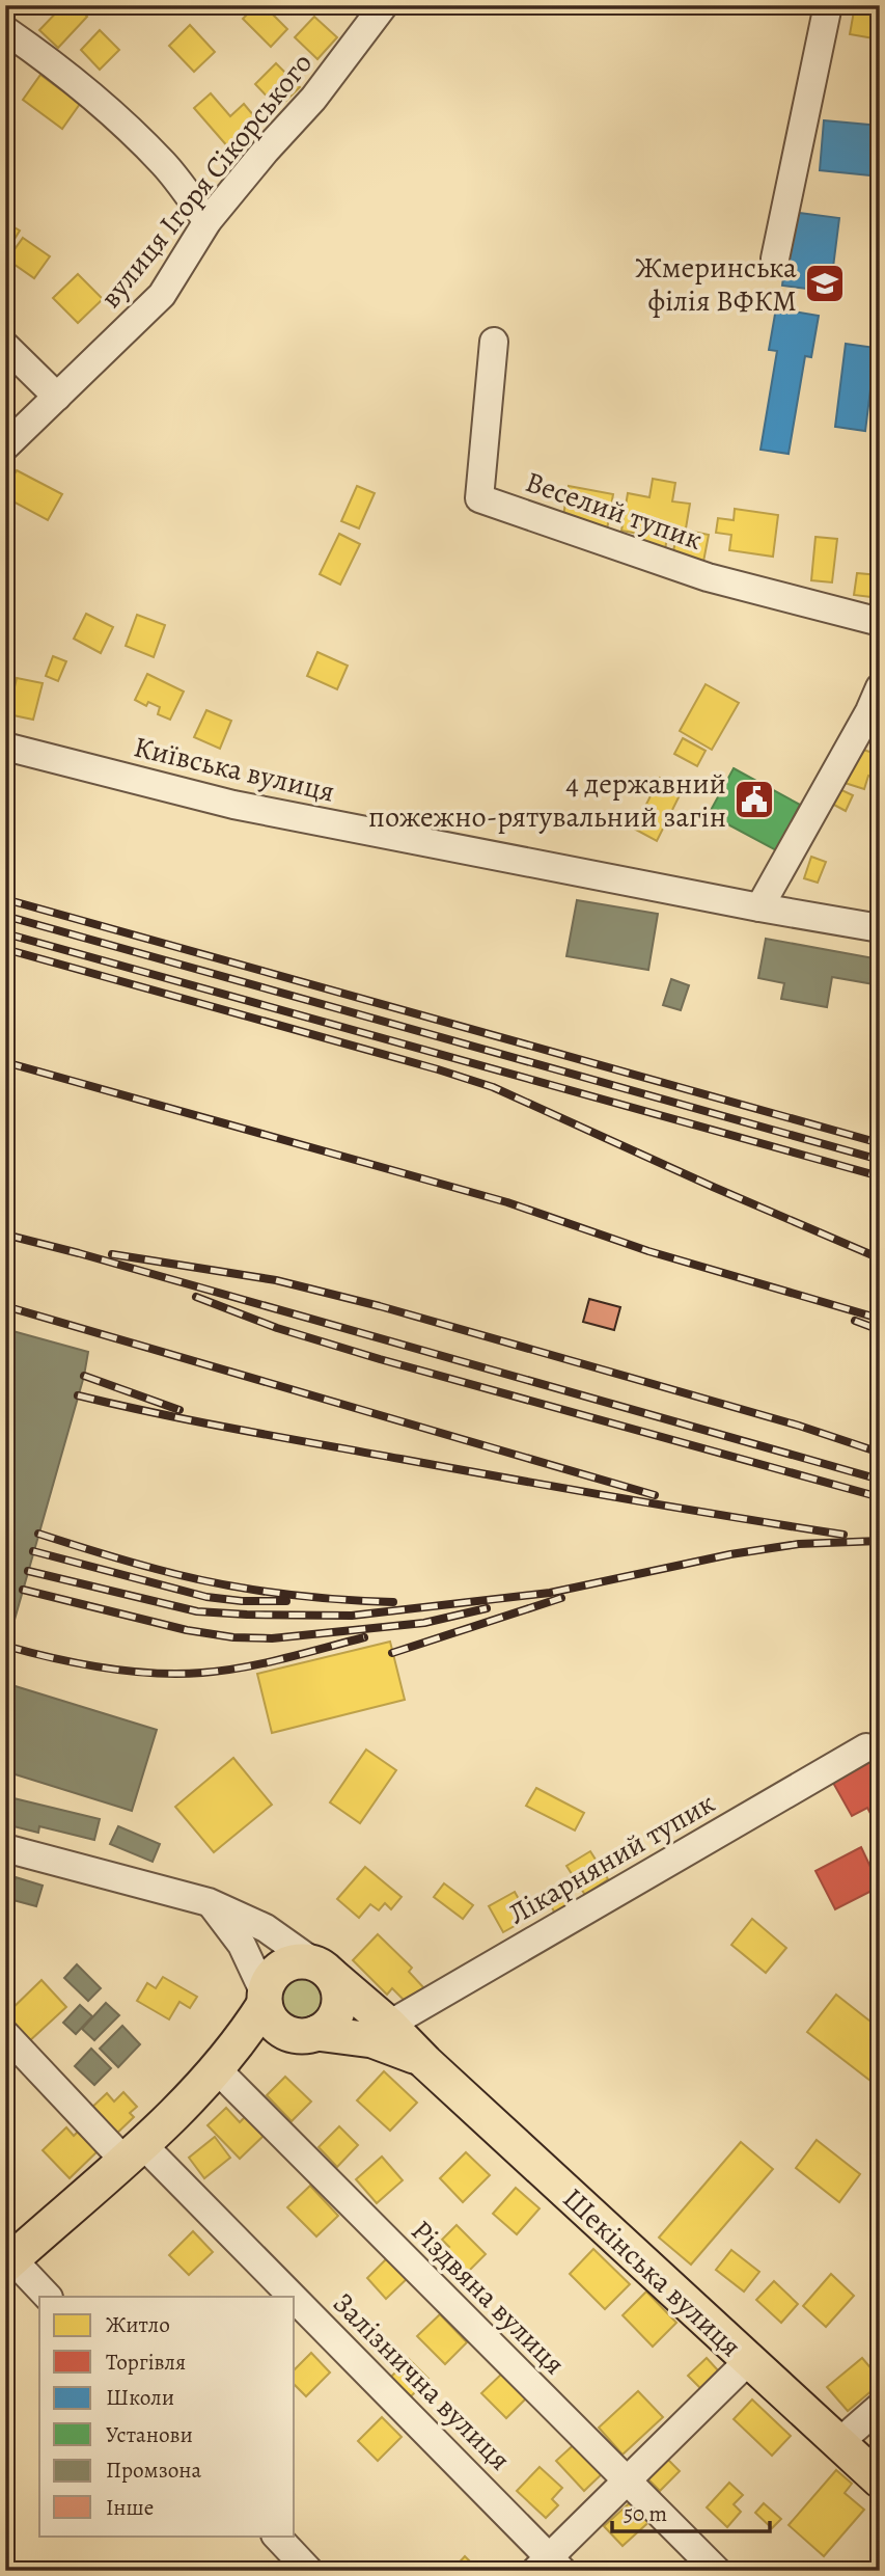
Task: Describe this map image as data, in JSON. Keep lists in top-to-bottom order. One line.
{"streets":{"main road":["Шекінська вулиця"],"street":["вулиця Ігоря Сікорського","Веселий тупик","Київська вулиця","Лікарняний тупик","Різдвяна вулиця","Залізнична вулиця"]},"crossings":[["Лікарняний тупик","Шекінська вулиця"]],"places":{"school or university":["Жмеринська філія ВФКМ"],"public building":["4 державний пожежно-рятувальний загін"]},"legend":["Житло","Торгівля","Школи","Установи","Промзона","Інше"],"scale_bar":"50 m"}
